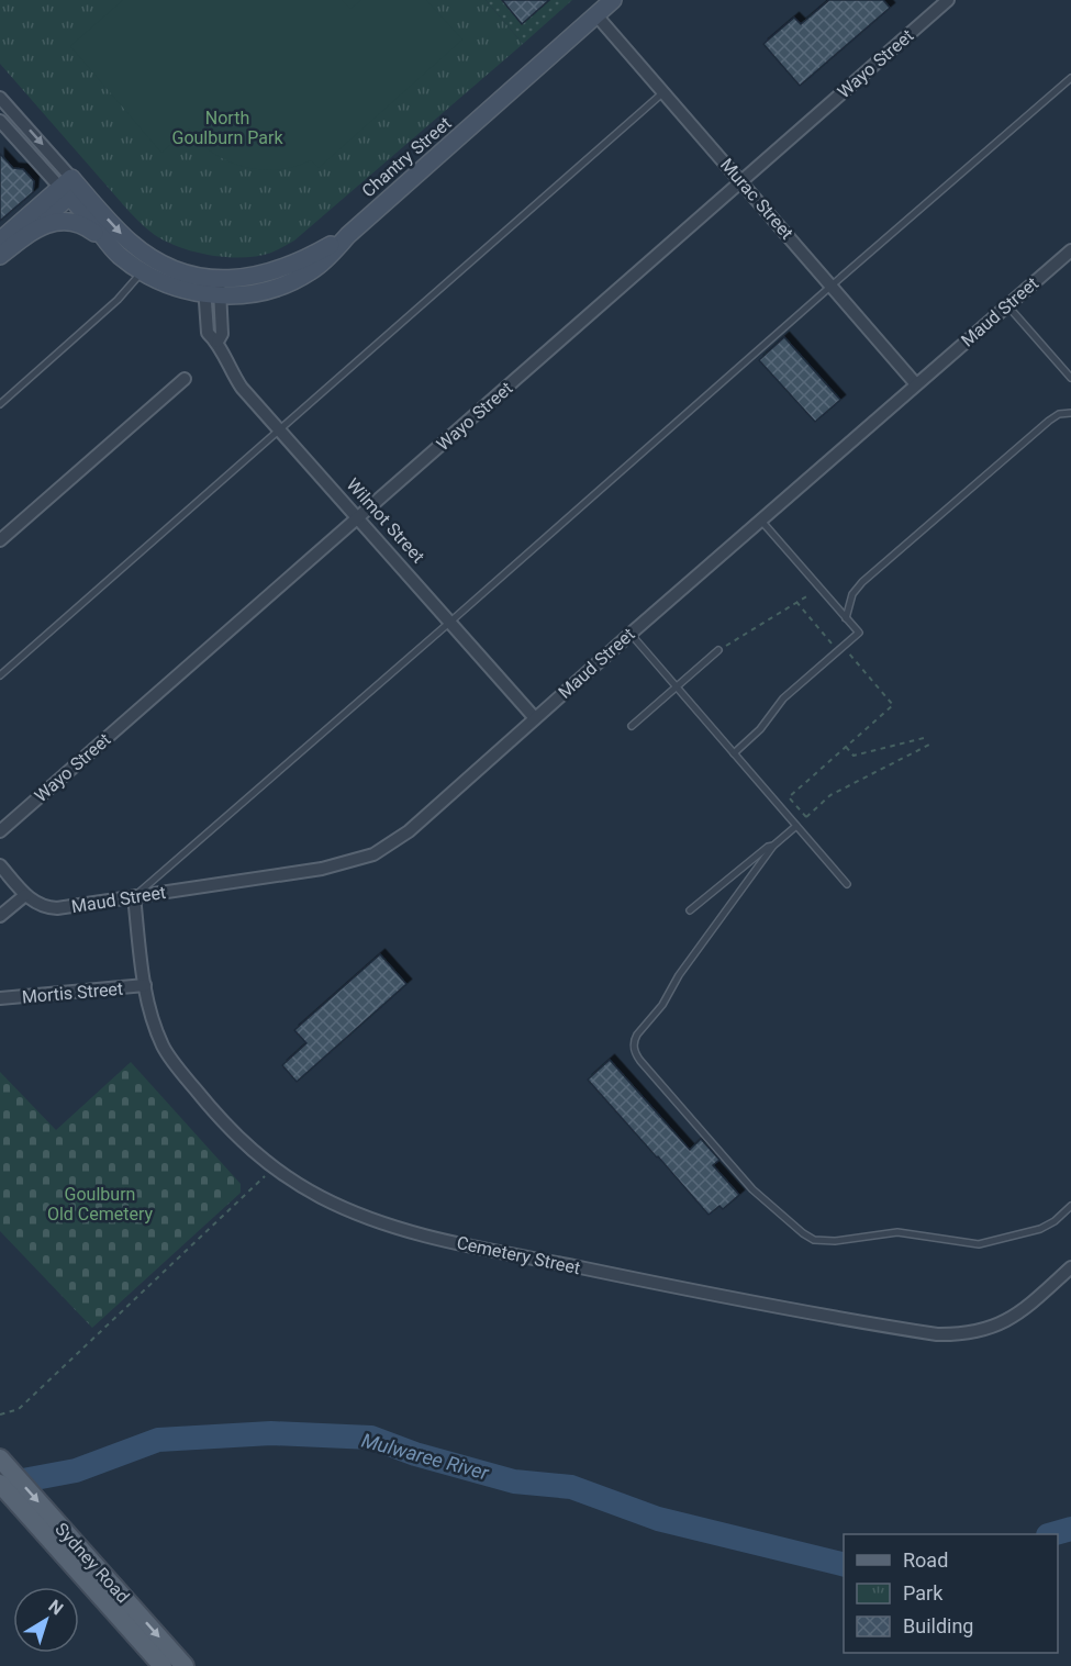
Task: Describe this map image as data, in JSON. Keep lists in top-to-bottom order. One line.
{"streets":{"main road":["Chantry Street","Sydney Road"],"street":["Wayo Street","Murac Street","Maud Street","Wilmot Street","Mortis Street","Cemetery Street"]},"crossings":[["Wayo Street","Murac Street"],["Wayo Street","Wilmot Street"],["Chantry Street","Murac Street"],["Chantry Street","Wilmot Street"],["Murac Street","Maud Street"],["Maud Street","Wilmot Street"],["Maud Street","Cemetery Street"],["Mortis Street","Cemetery Street"]],"water":["Mulwaree River"],"parks":["North Goulburn Park","Goulburn Old Cemetery"],"legend":["Road","Park","Building"],"north":"top right"}
